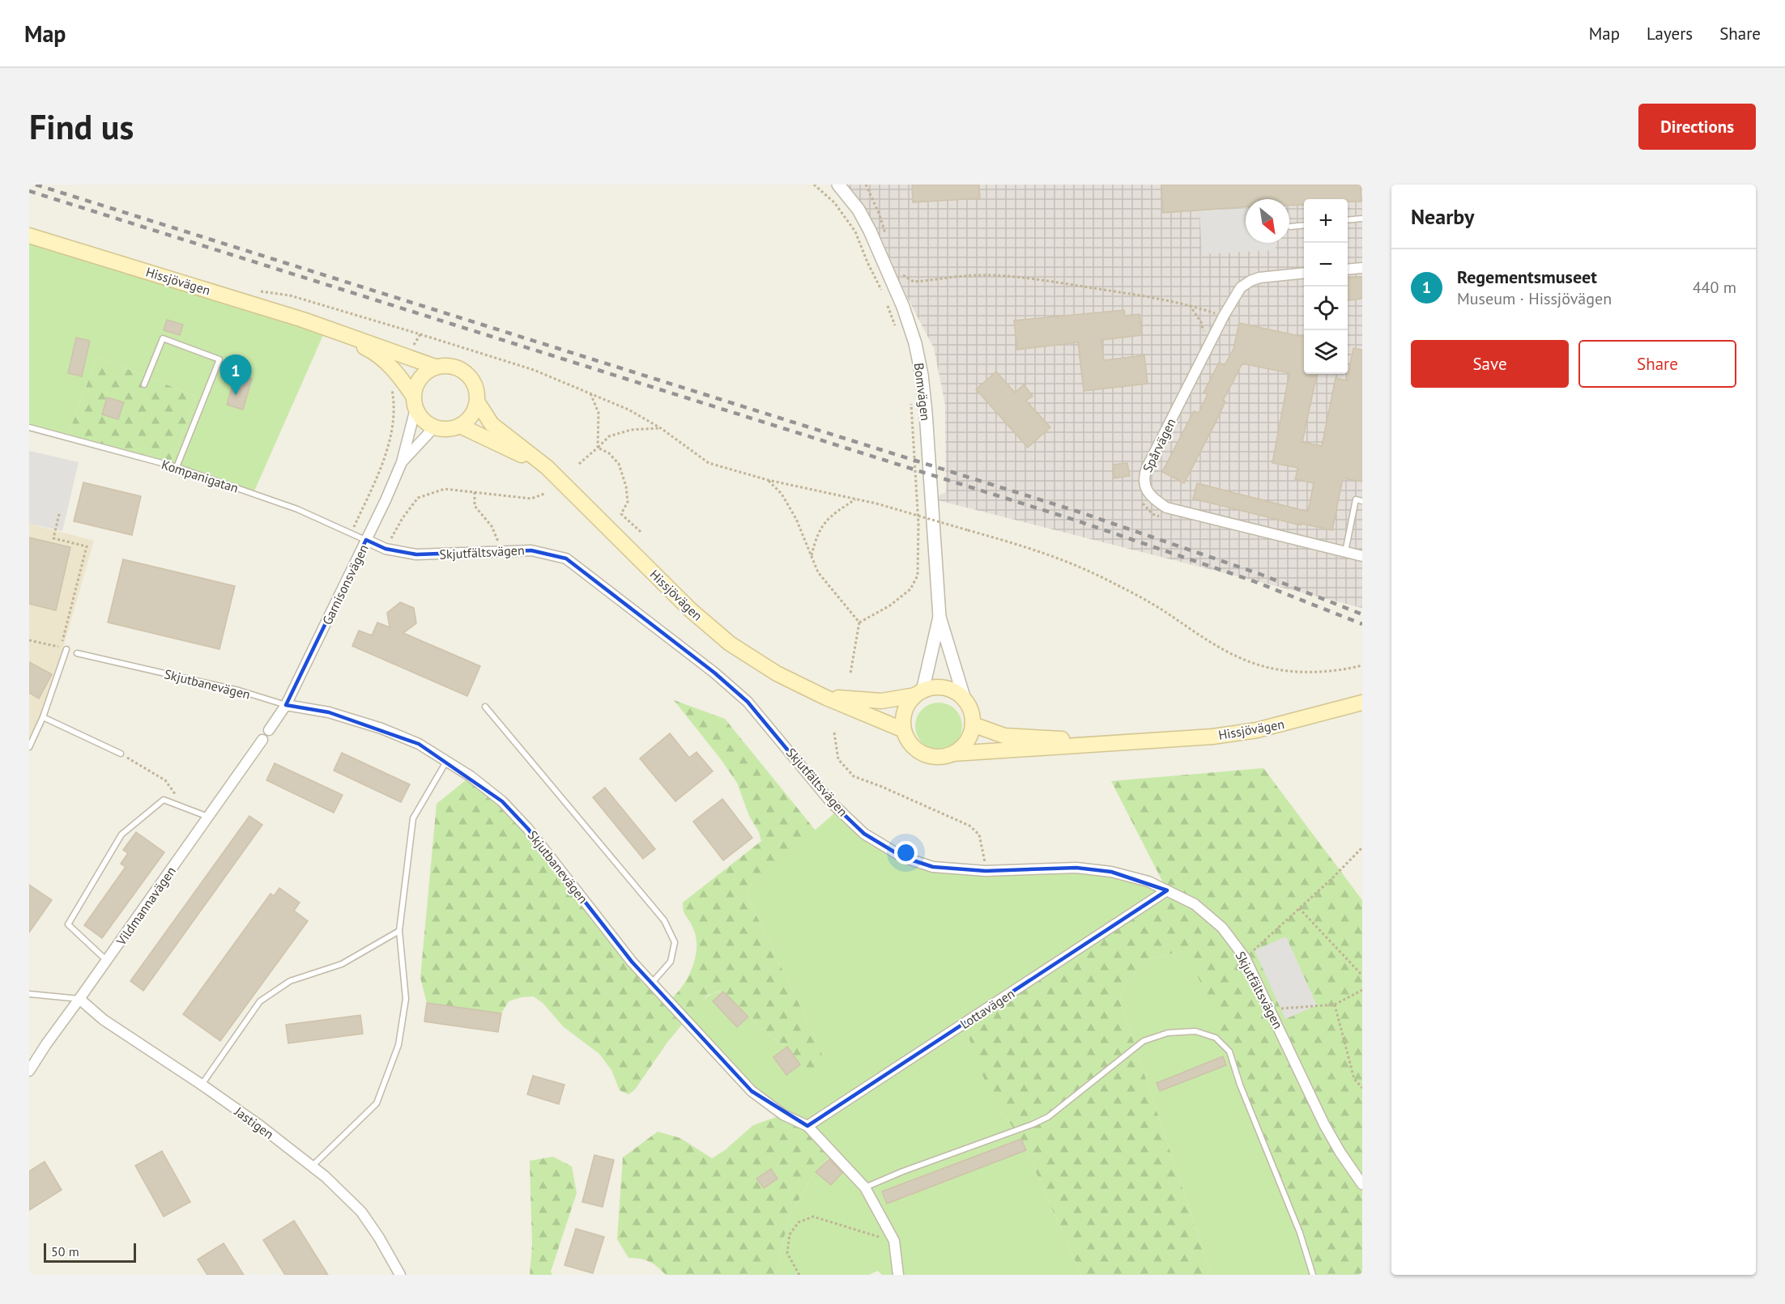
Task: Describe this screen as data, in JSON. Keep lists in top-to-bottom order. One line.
{"streets":{"main road":["Hissjövägen"],"street":["Bomvägen","Spårvägen","Skjutfältsvägen","Garnisonsvägen","Skjutbanevägen","Vildmannavägen","Lottavägen","Jastigen"],"lane":["Kompanigatan"]},"crossings":[["Hissjövägen","Bomvägen"],["Hissjövägen","Garnisonsvägen"],["Kompanigatan","Skjutfältsvägen"],["Kompanigatan","Garnisonsvägen"],["Skjutfältsvägen","Garnisonsvägen"],["Skjutfältsvägen","Lottavägen"],["Garnisonsvägen","Skjutbanevägen"],["Skjutbanevägen","Lottavägen"],["Vildmannavägen","Jastigen"]],"scale_bar":"50 m","north":"bottom right","page":{"header":"Map","nav":["Map","Layers","Share"],"buttons":["Directions",["Save","Share"]],"title":"Find us","heading":"Nearby","map_buttons":["+","−"],"list":[{"mark":"1","name":"Regementsmuseet","note":"Museum · Hissjövägen","value":"440 m"}],"pins":"1","scale":"50 m"}}
